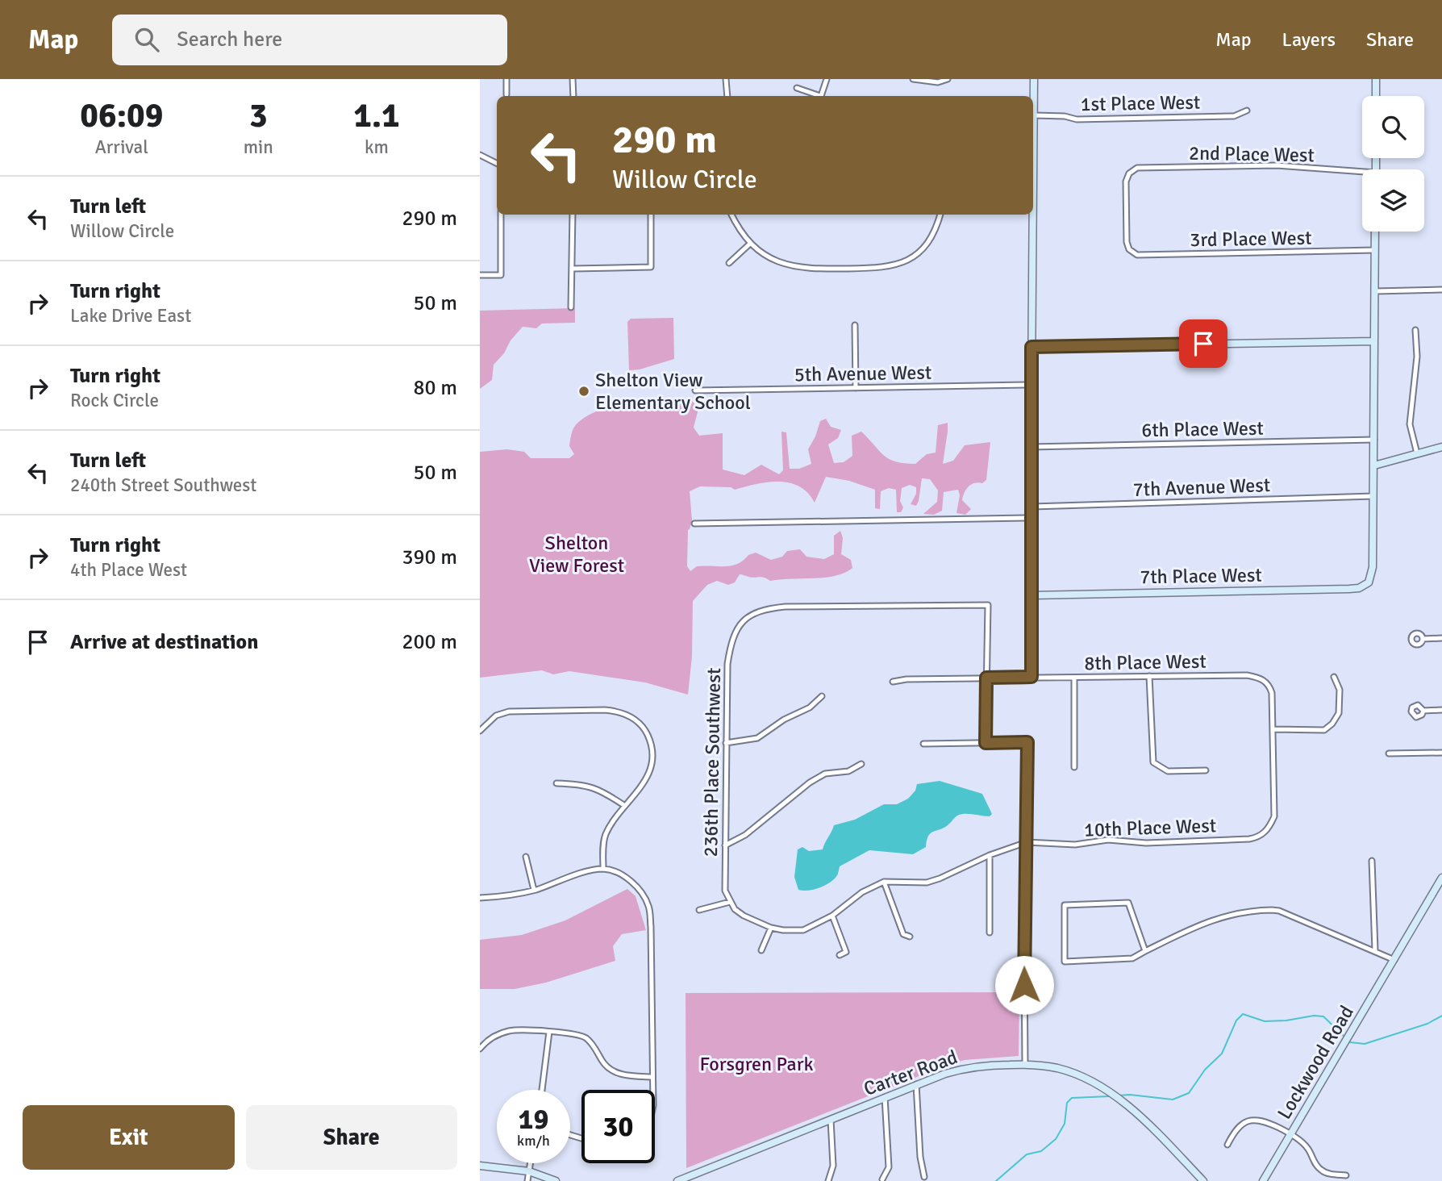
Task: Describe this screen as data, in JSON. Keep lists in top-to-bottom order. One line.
{"streets":{"street":["1st Place West","2nd Place West","3rd Place West","5th Avenue West","6th Place West","7th Avenue West","7th Place West","8th Place West","236th Place Southwest","10th Place West","Lockwood Road","Carter Road"]},"crossings":[["2nd Place West","3rd Place West"],["7th Avenue West","7th Place West"],["8th Place West","236th Place Southwest"],["8th Place West","10th Place West"]],"parks":["Shelton View Forest","Forsgren Park"],"places":["Shelton View Elementary School"],"page":{"header":"Map","search":"Search here","nav":["Map","Layers","Share"],"eta":["06:09","Arrival","3","min","1.1","km"],"turn":["290 m","Willow Circle"],"list":[{"name":"Turn left","note":"Willow Circle","value":"290 m"},{"name":"Turn right","note":"Lake Drive East","value":"50 m"},{"name":"Turn right","note":"Rock Circle","value":"80 m"},{"name":"Turn left","note":"240th Street Southwest","value":"50 m"},{"name":"Turn right","note":"4th Place West","value":"390 m"},{"name":"Arrive at destination","value":"200 m"}],"speed":"19 km/h","limit":"30","buttons":["Exit","Share"]}}
